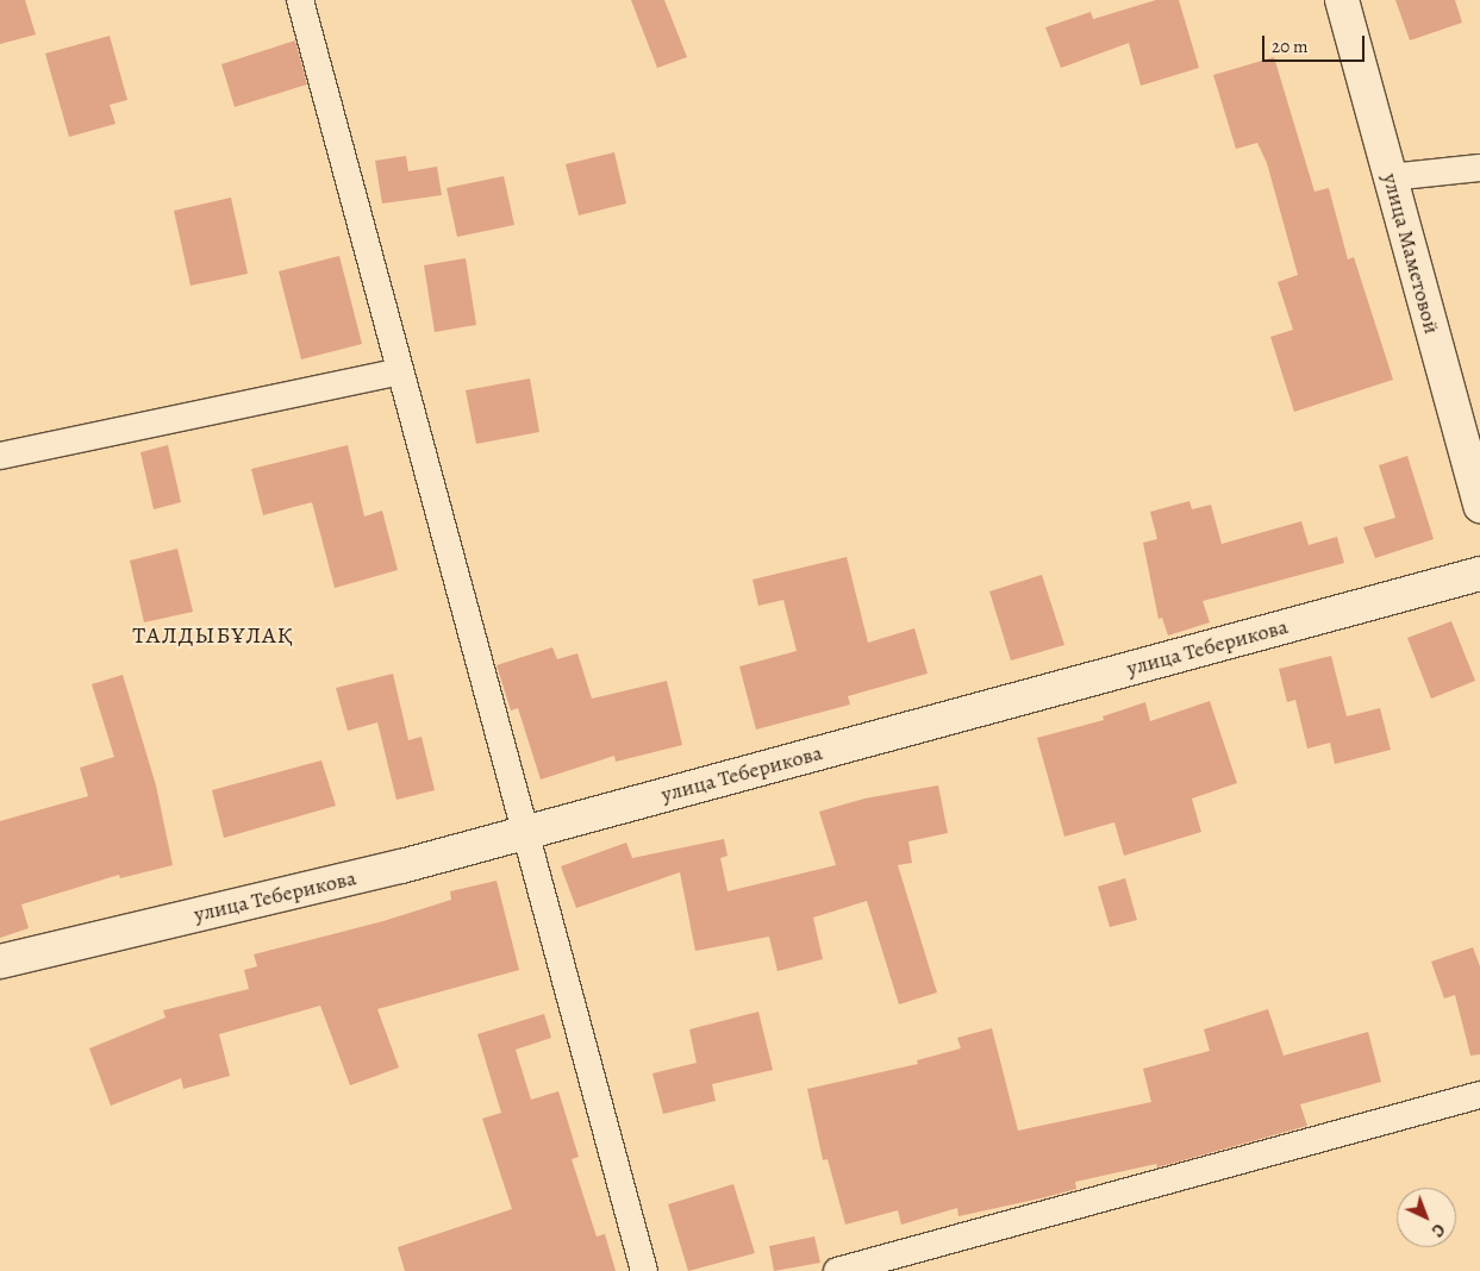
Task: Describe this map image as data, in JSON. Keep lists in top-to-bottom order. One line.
{"streets":{"street":["улица Маметовой","улица Теберикова"]},"districts":["ТАЛДЫБҰЛАҚ"],"scale_bar":"20 m","north":"bottom right"}
